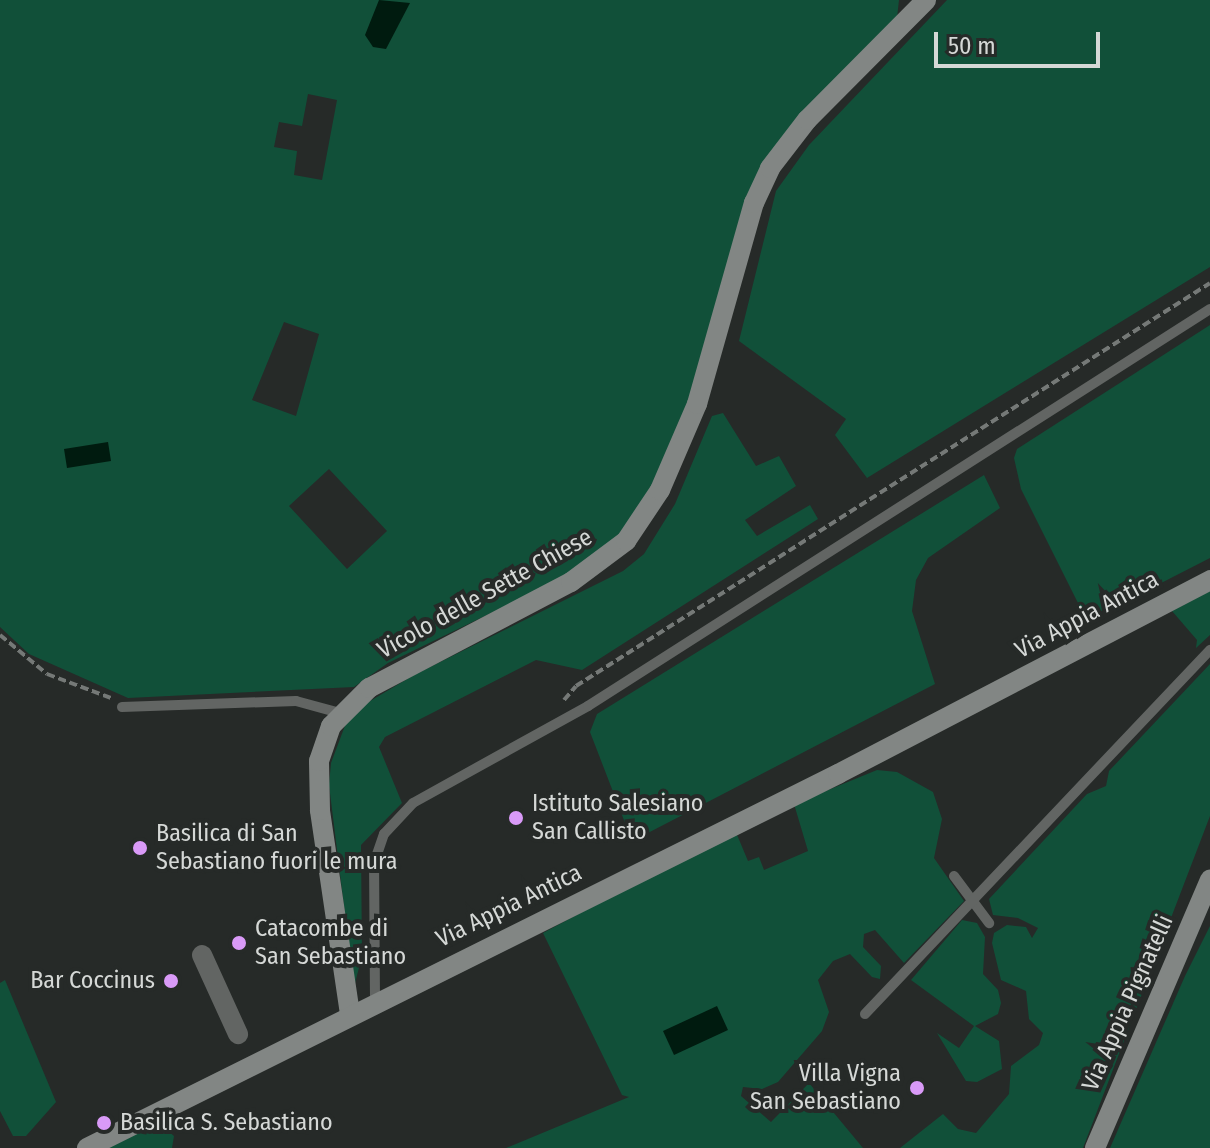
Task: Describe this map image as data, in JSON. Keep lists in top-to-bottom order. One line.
{"streets":{"main road":["Vicolo delle Sette Chiese","Via Appia Antica","Via Appia Pignatelli"]},"crossings":[["Vicolo delle Sette Chiese","Via Appia Antica"]],"places":["Istituto Salesiano San Callisto","Basilica di San Sebastiano fuori le mura","Catacombe di San Sebastiano","Bar Coccinus","Villa Vigna San Sebastiano","Basilica S. Sebastiano"],"scale_bar":"50 m"}
